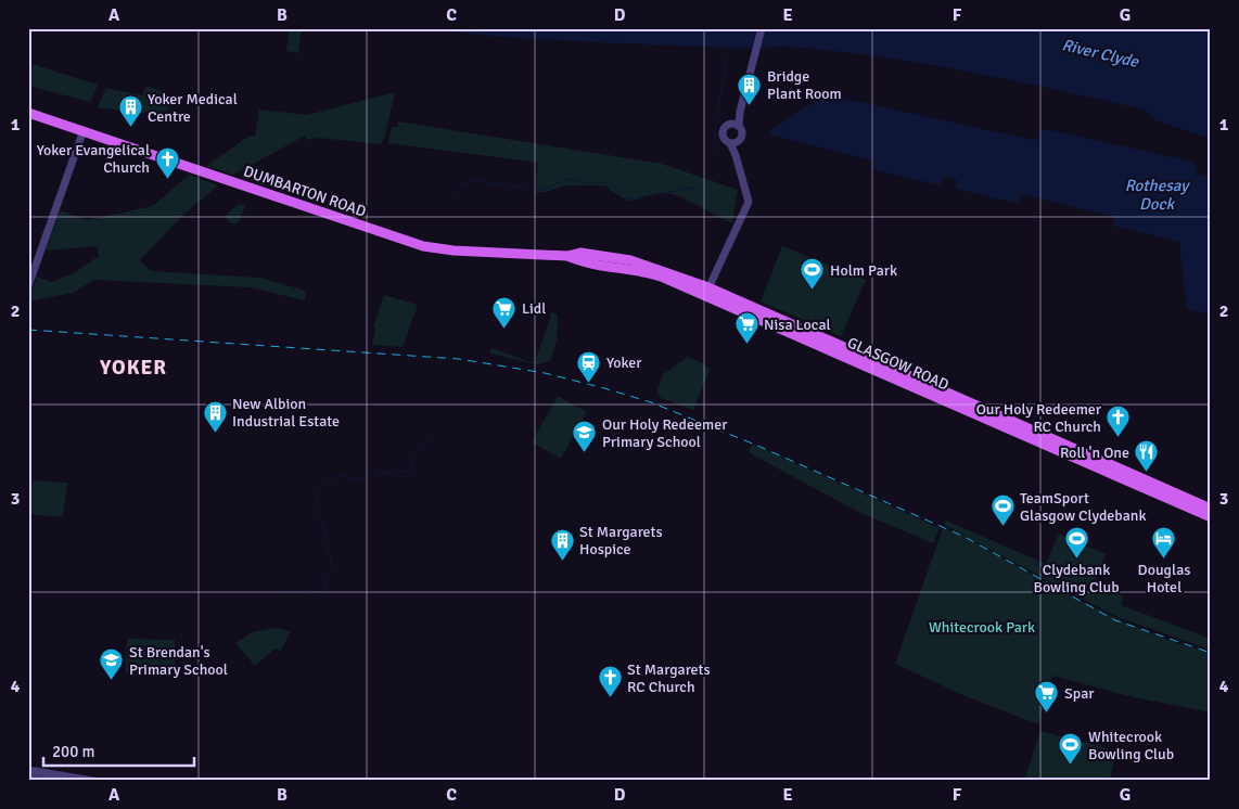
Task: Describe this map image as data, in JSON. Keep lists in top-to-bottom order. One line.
{"streets":{"main road":["DUMBARTON ROAD","GLASGOW ROAD"]},"crossings":[["DUMBARTON ROAD","GLASGOW ROAD"]],"districts":["YOKER"],"water":["River Clyde","Rothesay Dock"],"parks":["Whitecrook Park"],"places":{"building":["Bridge Plant Room","Yoker Medical Centre","New Albion Industrial Estate","St Margarets Hospice"],"church":["Yoker Evangelical Church","Our Holy Redeemer RC Church","St Margarets RC Church"],"sports":["Holm Park","TeamSport Glasgow Clydebank","Clydebank Bowling Club","Whitecrook Bowling Club"],"supermarket":["Lidl","Nisa Local","Spar"],"station":["Yoker"],"school or university":["Our Holy Redeemer Primary School","St Brendan's Primary School"],"restaurant":["Roll 'n One"],"hotel":["Douglas Hotel"]},"scale_bar":"200 m","grid":{"columns":["A","B","C","D","E","F","G"],"rows":["1","2","3","4"]}}
